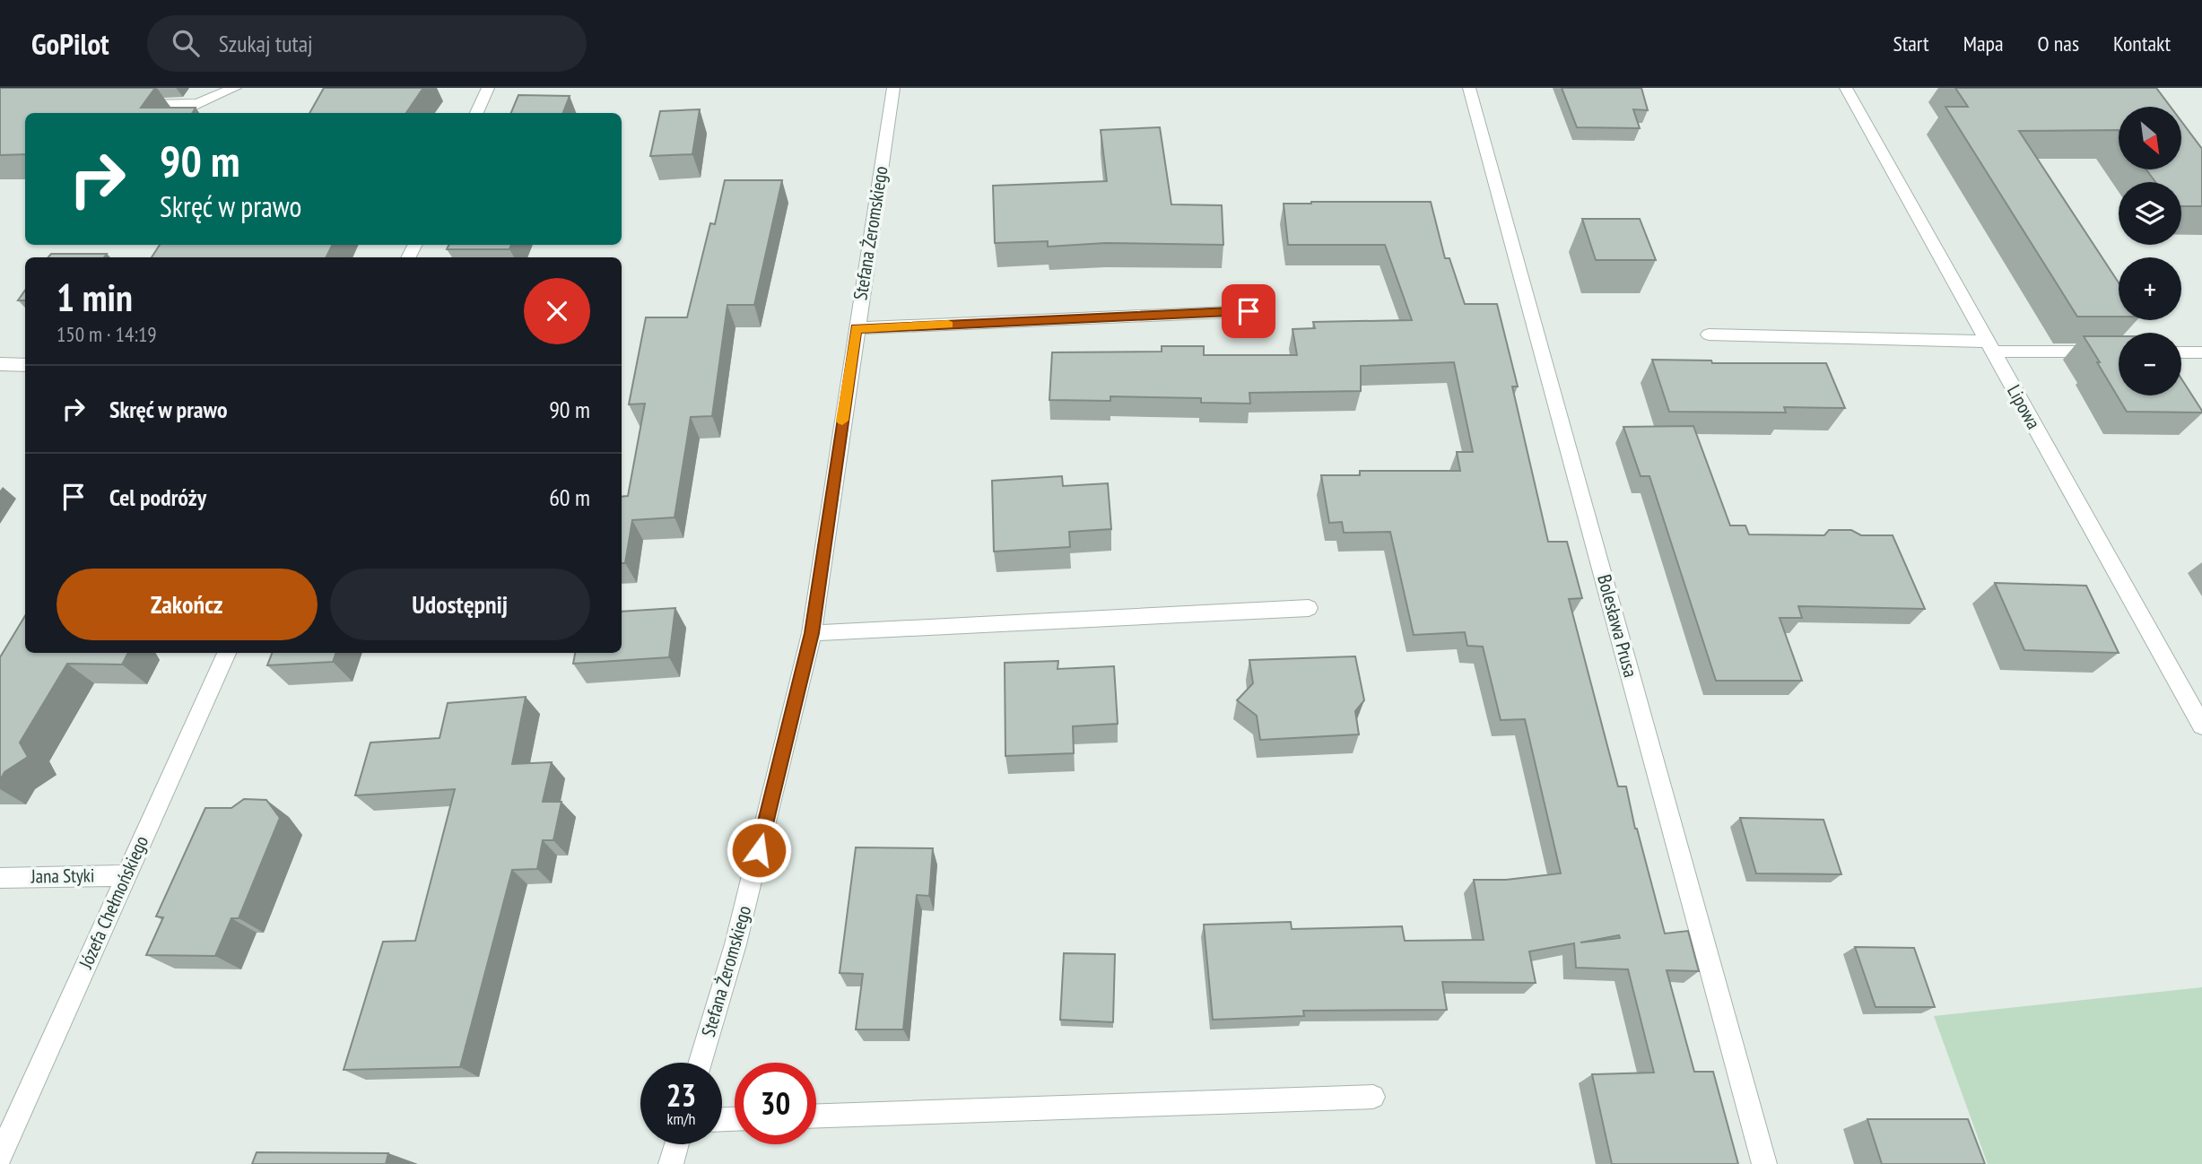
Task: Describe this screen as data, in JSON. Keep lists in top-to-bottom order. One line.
{"streets":{"street":["Stefana Żeromskiego","Lipowa","Bolesława Prusa","Jana Styki","Józefa Chełmońskiego"]},"crossings":[["Jana Styki","Józefa Chełmońskiego"]],"north":"bottom right","page":{"header":"GoPilot","search":"Szukaj tutaj","nav":["Start","Mapa","O nas","Kontakt"],"map_buttons":["+","−"],"turn":["90 m","Skręć w prawo"],"heading":["1 min","150 m · 14:19"],"list":[{"name":"Skręć w prawo","value":"90 m"},{"name":"Cel podróży","value":"60 m"}],"buttons":["Zakończ","Udostępnij"],"speed":"23 km/h","limit":"30"}}
